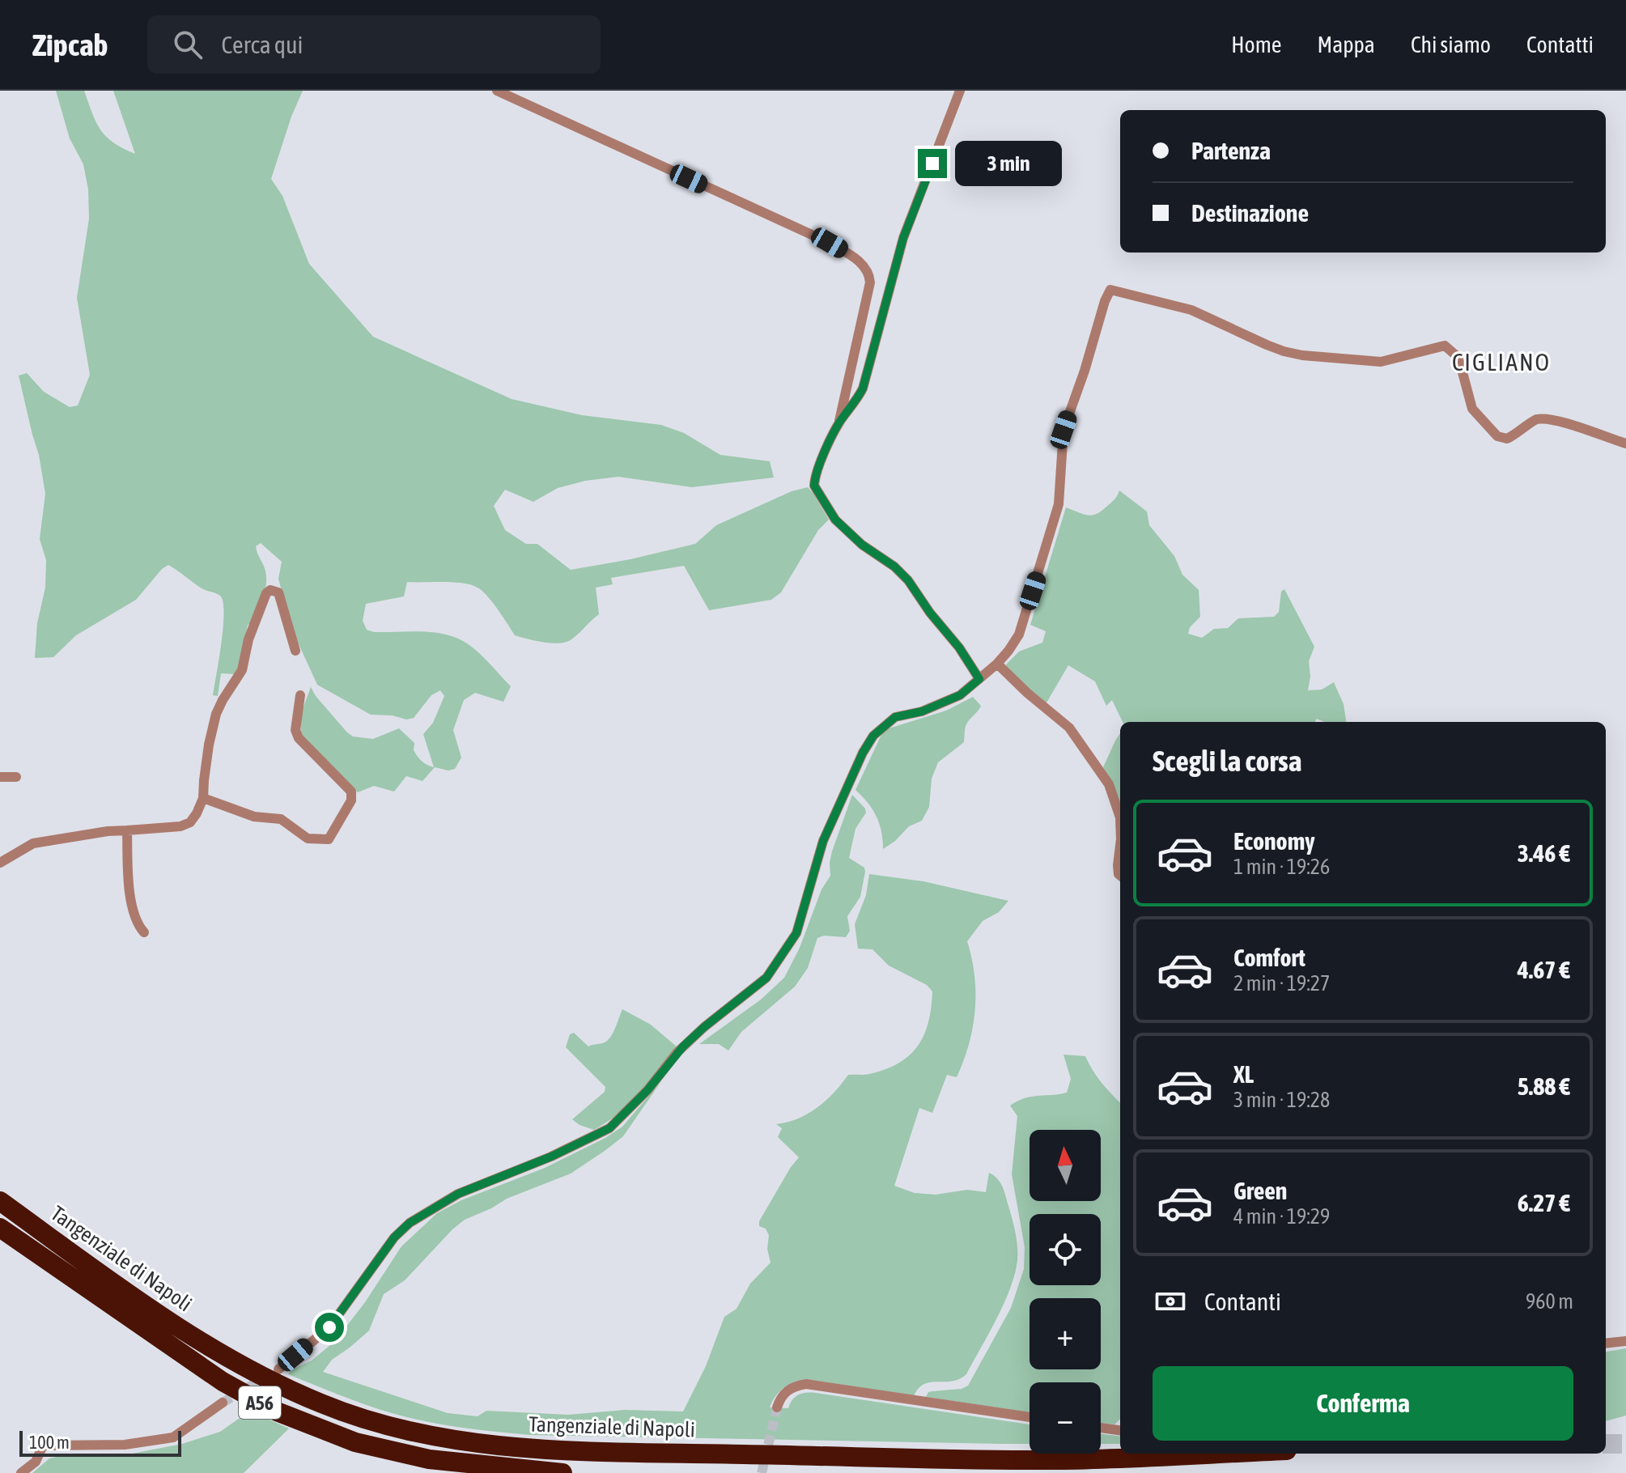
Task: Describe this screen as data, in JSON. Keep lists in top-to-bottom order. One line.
{"streets":{"highway":["Tangenziale di Napoli","A56"]},"districts":["CIGLIANO"],"scale_bar":"100 m","north":"top","page":{"header":"Zipcab","search":"Cerca qui","nav":["Home","Mappa","Chi siamo","Contatti"],"banner":["Partenza","Destinazione"],"bubble":"3 min","heading":"Scegli la corsa","list":[{"name":"Economy","note":"1 min · 19:26","value":"3.46 €"},{"name":"Comfort","note":"2 min · 19:27","value":"4.67 €"},{"name":"XL","note":"3 min · 19:28","value":"5.88 €"},{"name":"Green","note":"4 min · 19:29","value":"6.27 €"}],"map_buttons":["+","−"],"pay":["Contanti","960 m"],"buttons":"Conferma","scale":"100 m"}}
